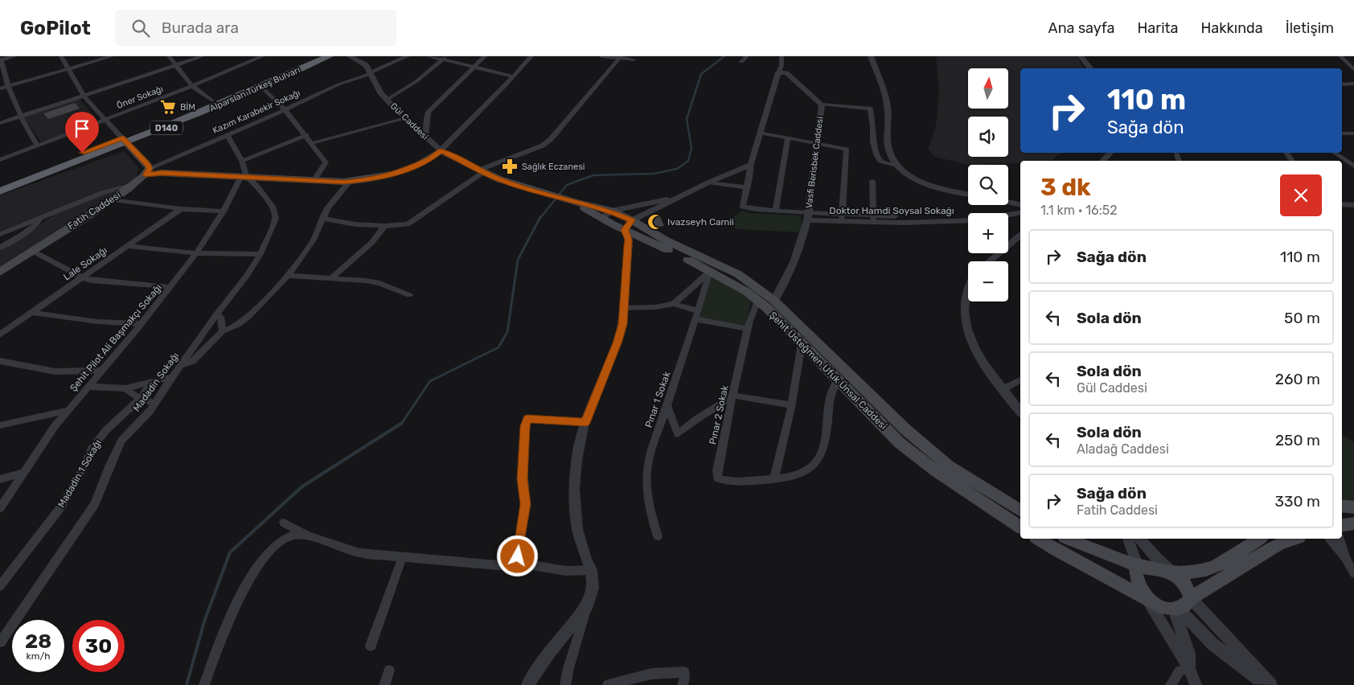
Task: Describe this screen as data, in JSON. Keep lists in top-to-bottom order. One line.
{"streets":{"highway":["Alparslan Türkeş Bulvarı","D140"],"main road":["Gül Caddesi","Fatih Caddesi","Şehit Üsteğmen Ufuk Ünsal Caddesi"],"street":["Öner Sokağı","Kazım Karabekir Sokağı","Vasfi Berisbek Caddesi","Doktor Hamdi Soysal Sokağı","Lale Sokağı","Şehit Pilot Ali Başmakçı Sokağı","Madadin Sokağı","Pınar 1 Sokak","Pınar 2 Sokak","Madadin 1 Sokağı"]},"crossings":[["Kazım Karabekir Sokağı","Gül Caddesi"],["Kazım Karabekir Sokağı","Fatih Caddesi"],["Gül Caddesi","Şehit Üsteğmen Ufuk Ünsal Caddesi"],["Vasfi Berisbek Caddesi","Doktor Hamdi Soysal Sokağı"],["Vasfi Berisbek Caddesi","Şehit Üsteğmen Ufuk Ünsal Caddesi"],["Vasfi Berisbek Caddesi","Pınar 2 Sokak"],["Şehit Pilot Ali Başmakçı Sokağı","Madadin Sokağı"],["Şehit Üsteğmen Ufuk Ünsal Caddesi","Pınar 1 Sokak"],["Şehit Üsteğmen Ufuk Ünsal Caddesi","Pınar 2 Sokak"]],"places":{"supermarket":["BİM"],"pharmacy":["Sağlık Eczanesi"],"mosque":["Ivazseyh Camii"]},"north":"top","page":{"header":"GoPilot","search":"Burada ara","nav":["Ana sayfa","Harita","Hakkında","İletişim"],"map_buttons":["+","−"],"turn":["110 m","Sağa dön"],"heading":["3 dk","1.1 km · 16:52"],"list":[{"name":"Sağa dön","value":"110 m"},{"name":"Sola dön","value":"50 m"},{"name":"Sola dön","note":"Gül Caddesi","value":"260 m"},{"name":"Sola dön","note":"Aladağ Caddesi","value":"250 m"},{"name":"Sağa dön","note":"Fatih Caddesi","value":"330 m"}],"speed":"28 km/h","limit":"30"}}
